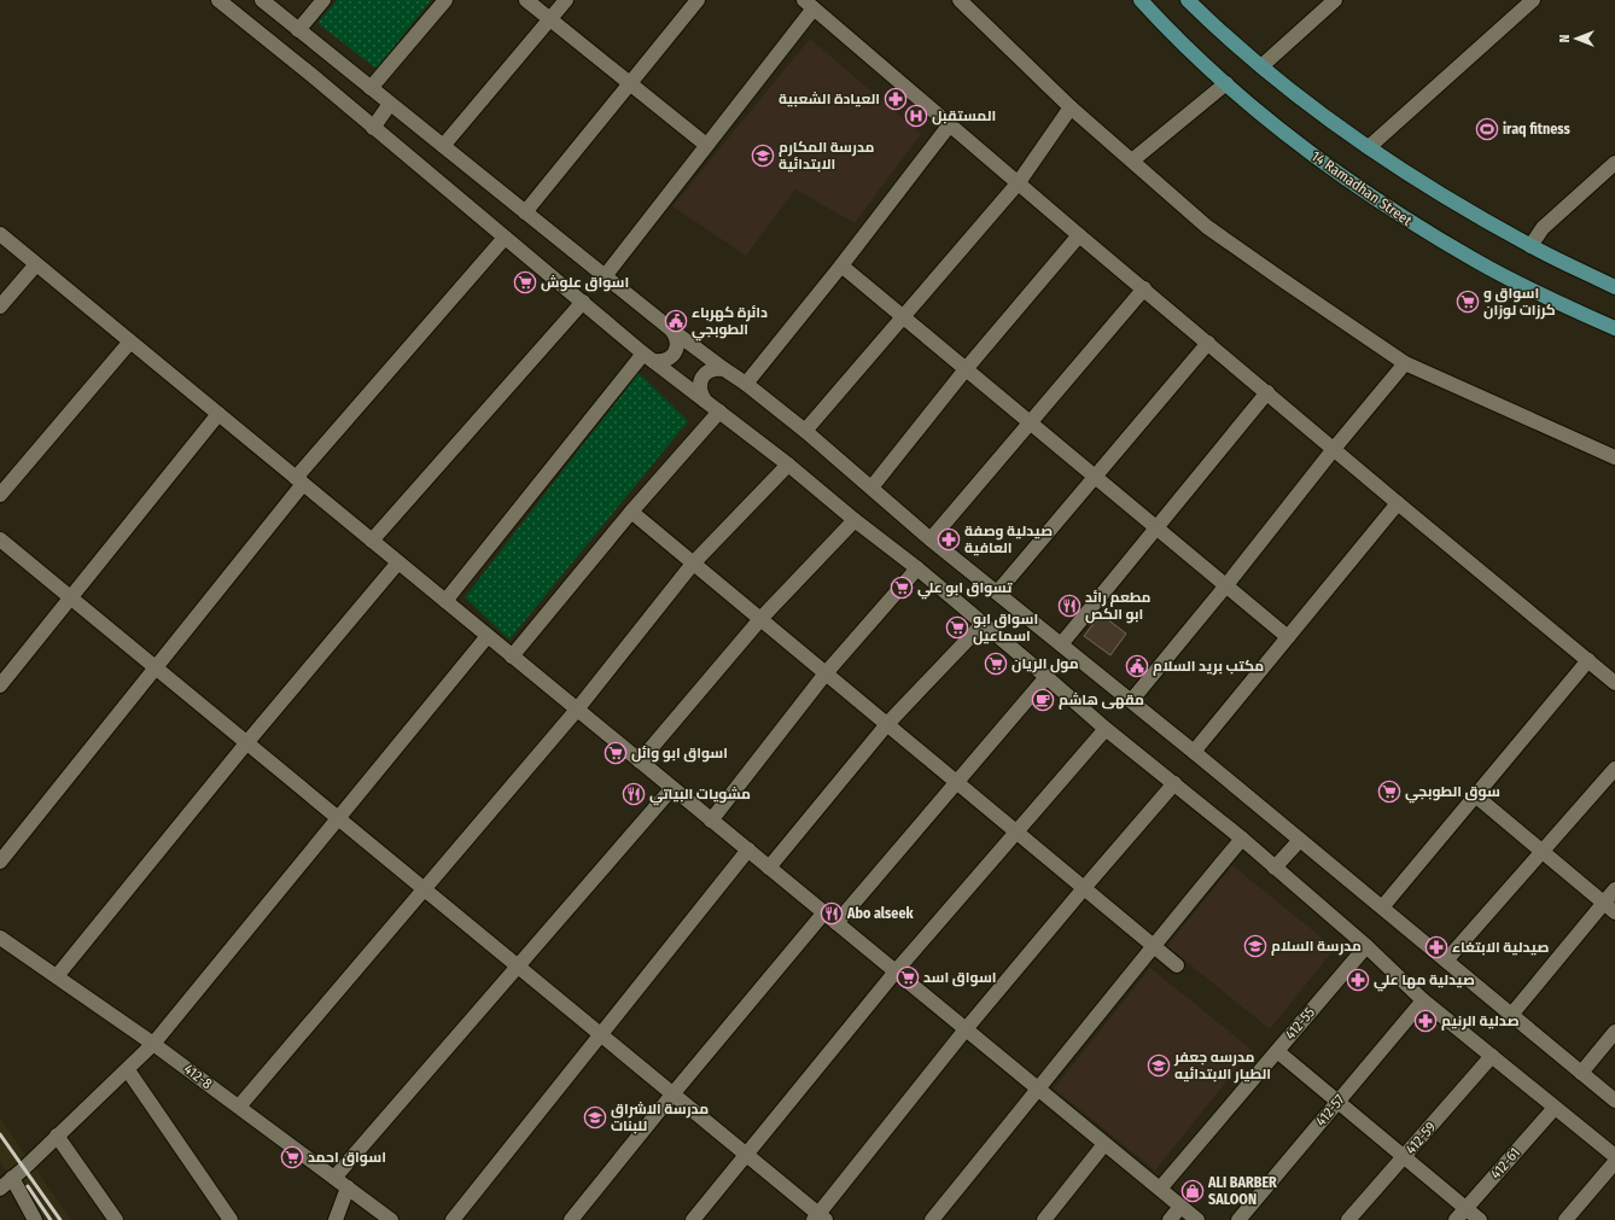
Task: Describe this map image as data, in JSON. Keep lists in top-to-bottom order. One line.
{"streets":{"main road":["14 Ramadhan Street"],"street":["412-55","412-8","412-57","412-59","412-61"]},"places":{"pharmacy":["العيادة الشعبية","صيدلية وصفة العافية","صيدلية الابتغاء","صيدلية مها علي","صدلية الرنيم"],"hospital":["المستقبل"],"sports":["iraq fitness"],"school or university":["مدرسة المكارم الابتدائية","مدرسة السلام","مدرسه جعفر الطيار الابتدائيه","مدرسة الاشراق للبنات"],"supermarket":["اسواق علوش","اسواق و كرزات لوزان","تسواق ابو علي","اسواق ابو اسماعيل","مول الريان","اسواق ابو وائل","سوق الطوبجي","اسواق اسد","اسواق احمد"],"public building":["دائرة كهرباء الطوبجي","مكتب بريد السلام"],"restaurant":["مطعم رائد ابو الكص","مشويات البياتي","Abo alseek"],"cafe":["مقهى هاشم"],"shop":["ALI BARBER SALOON"]},"north":"left"}
